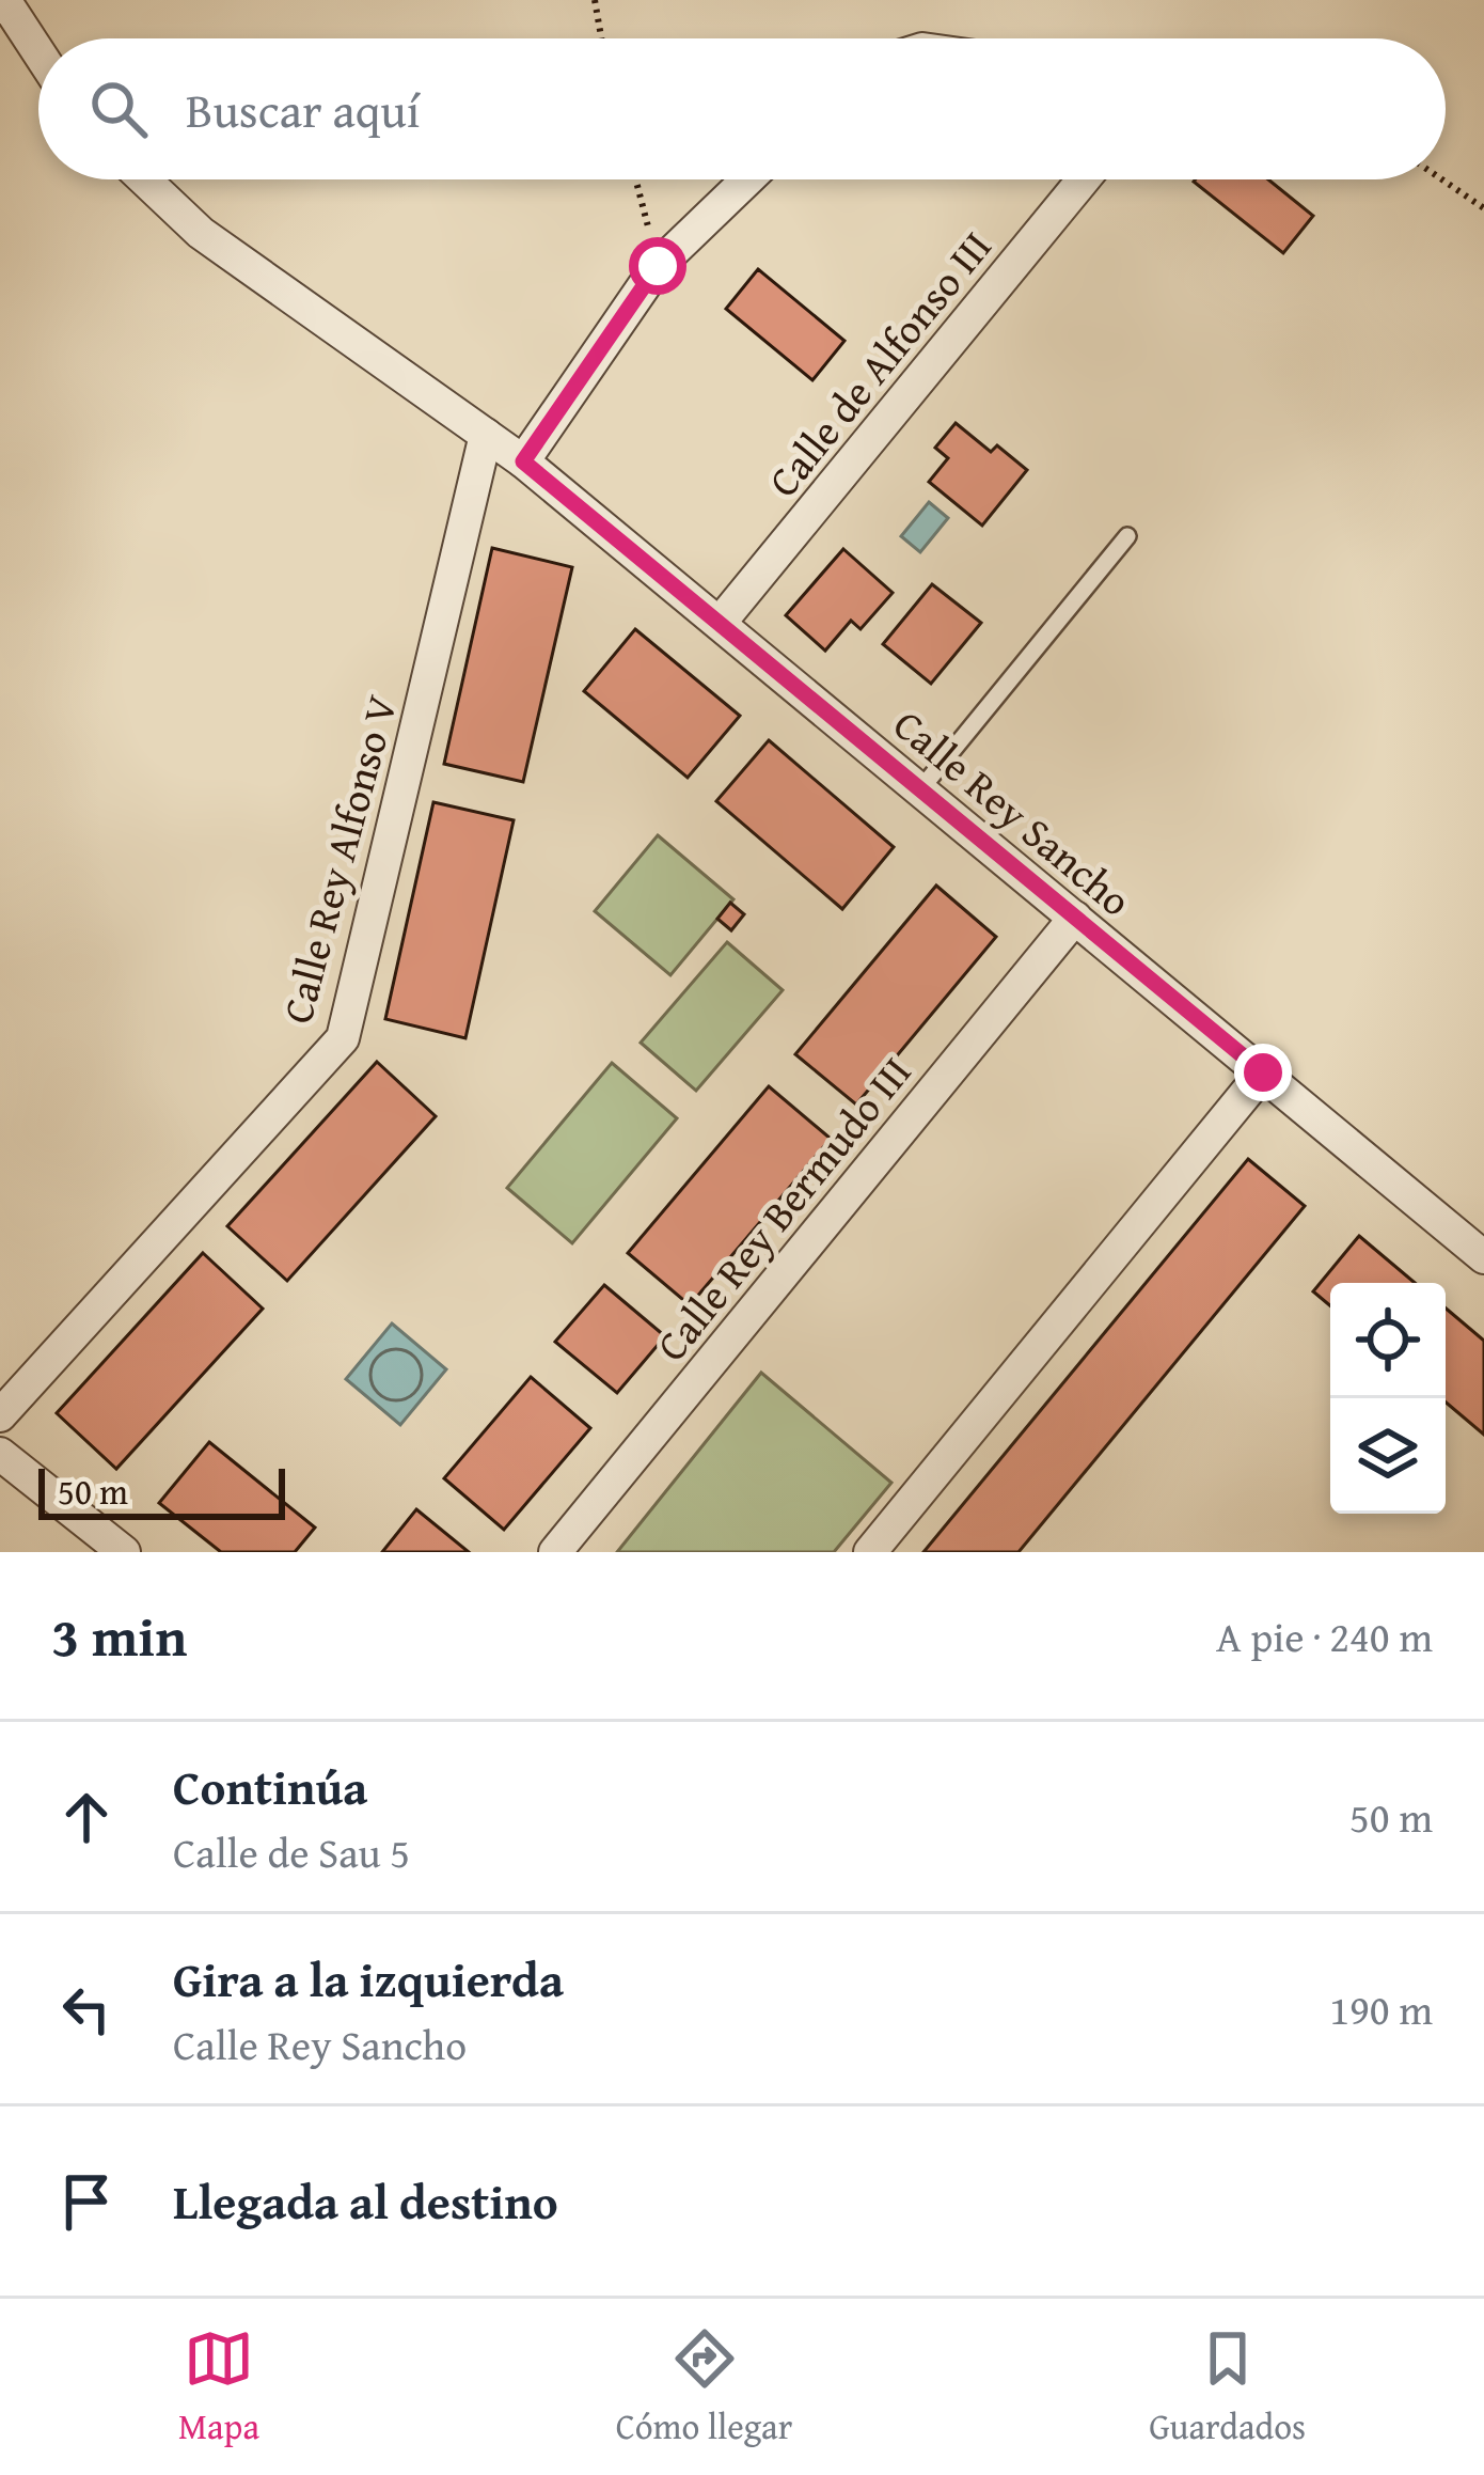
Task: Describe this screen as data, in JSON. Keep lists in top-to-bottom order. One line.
{"streets":{"street":["Calle de Alfonso III","Calle Rey Sancho","Calle Rey Alfonso V","Calle Rey Bermudo III"]},"crossings":[["Calle de Alfonso III","Calle Rey Sancho"],["Calle Rey Sancho","Calle Rey Alfonso V"],["Calle Rey Sancho","Calle Rey Bermudo III"]],"scale_bar":"50 m","page":{"search":"Buscar aquí","scale":"50 m","heading":["3 min","A pie · 240 m"],"list":[["Continúa","Calle de Sau 5","50 m"],["Gira a la izquierda","Calle Rey Sancho","190 m"],"Llegada al destino"],"nav":["Mapa","Cómo llegar","Guardados"]}}
